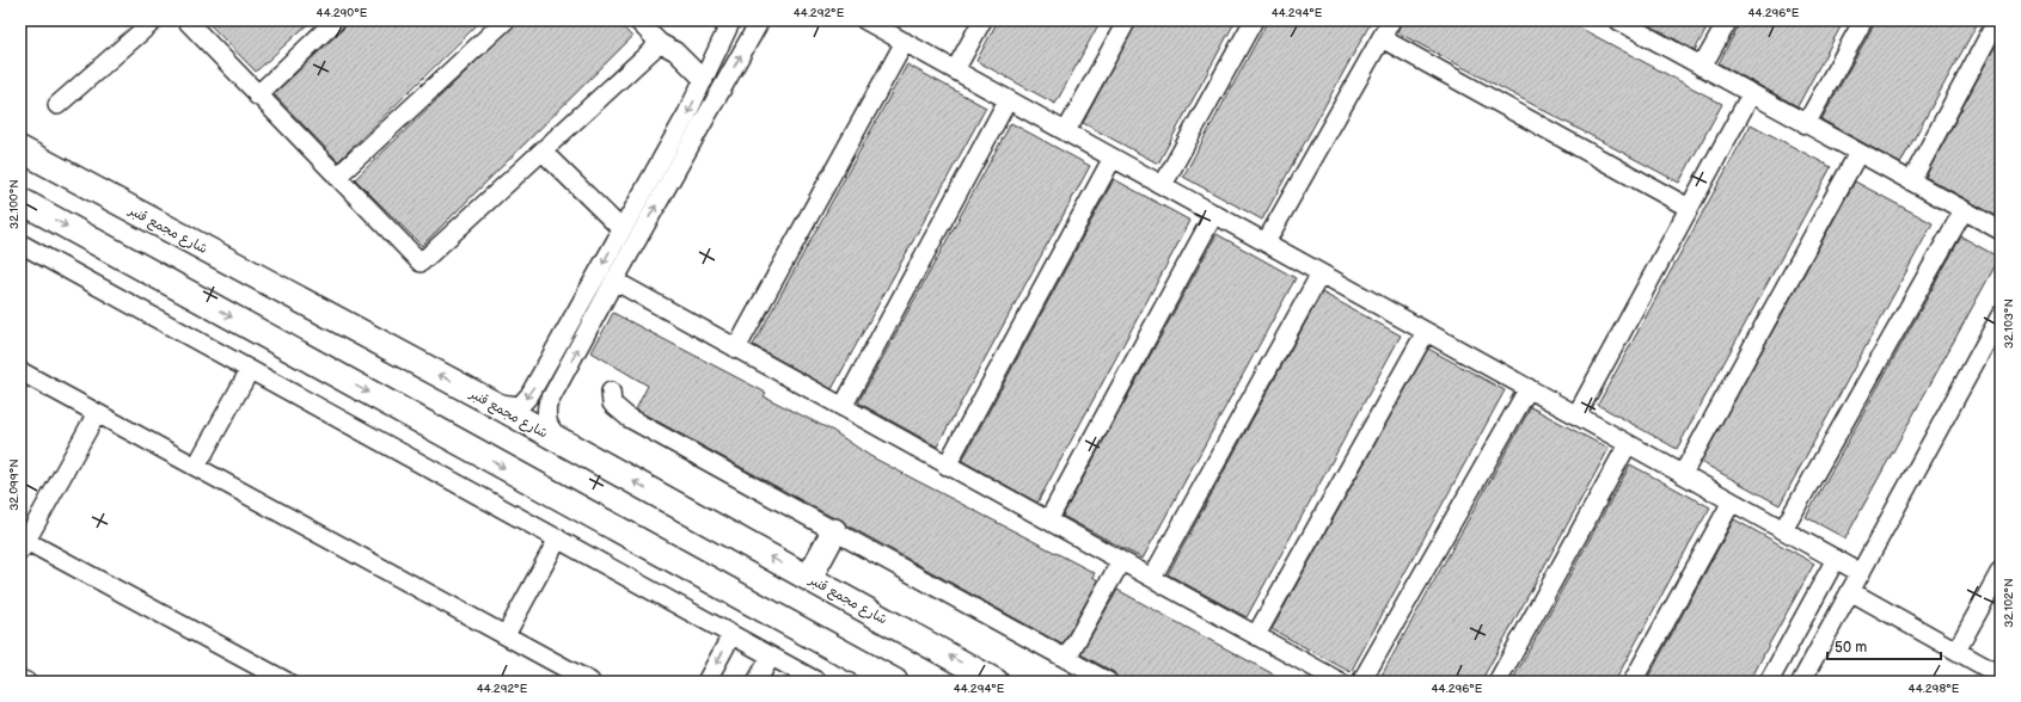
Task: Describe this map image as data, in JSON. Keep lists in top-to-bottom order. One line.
{"streets":{"main road":["شارع مجمع قنبر"]},"scale_bar":"50 m","coordinates":["44.290°E","44.292°E","44.294°E","44.296°E","32.100°N","32.103°N","32.099°N","32.102°N","44.298°E"]}
